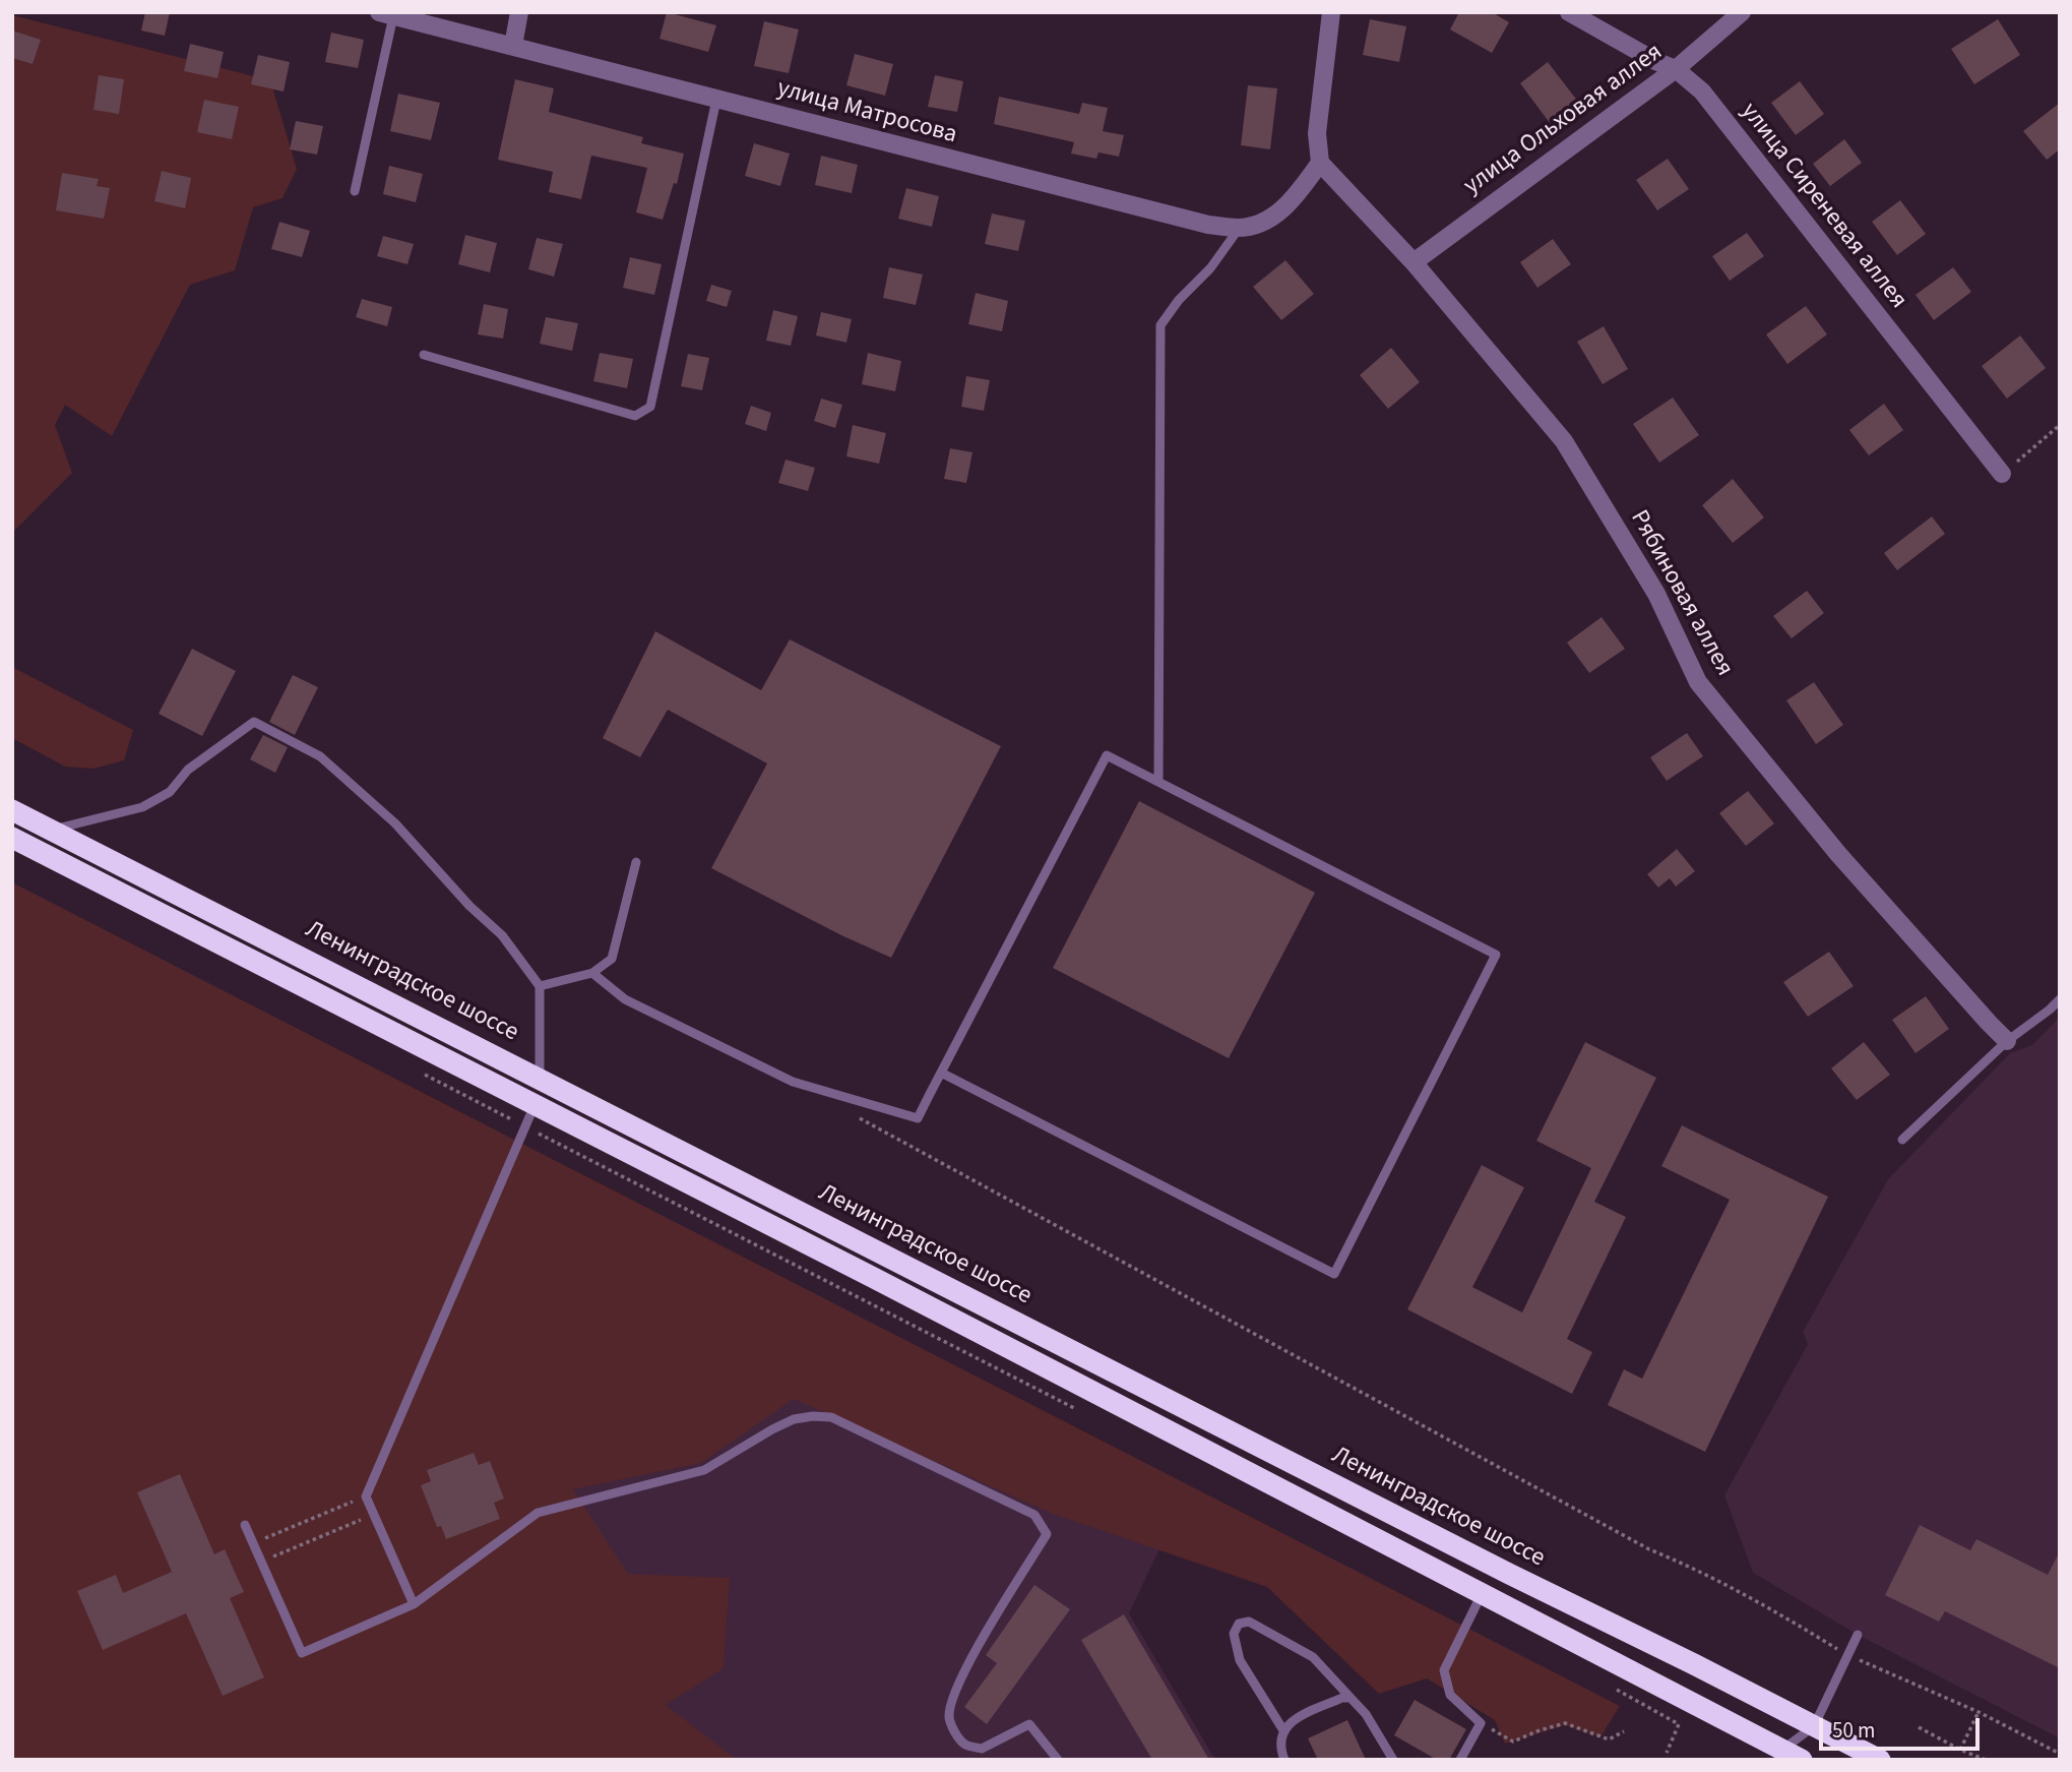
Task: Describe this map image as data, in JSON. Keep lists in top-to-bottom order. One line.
{"streets":{"highway":["Ленинградское шоссе"],"street":["улица Матросова","улица Ольховая аллея","улица Сиреневая аллея","Рябиновая аллея"]},"crossings":[["улица Матросова","Рябиновая аллея"],["улица Ольховая аллея","улица Сиреневая аллея"],["улица Ольховая аллея","Рябиновая аллея"]],"scale_bar":"50 m"}
